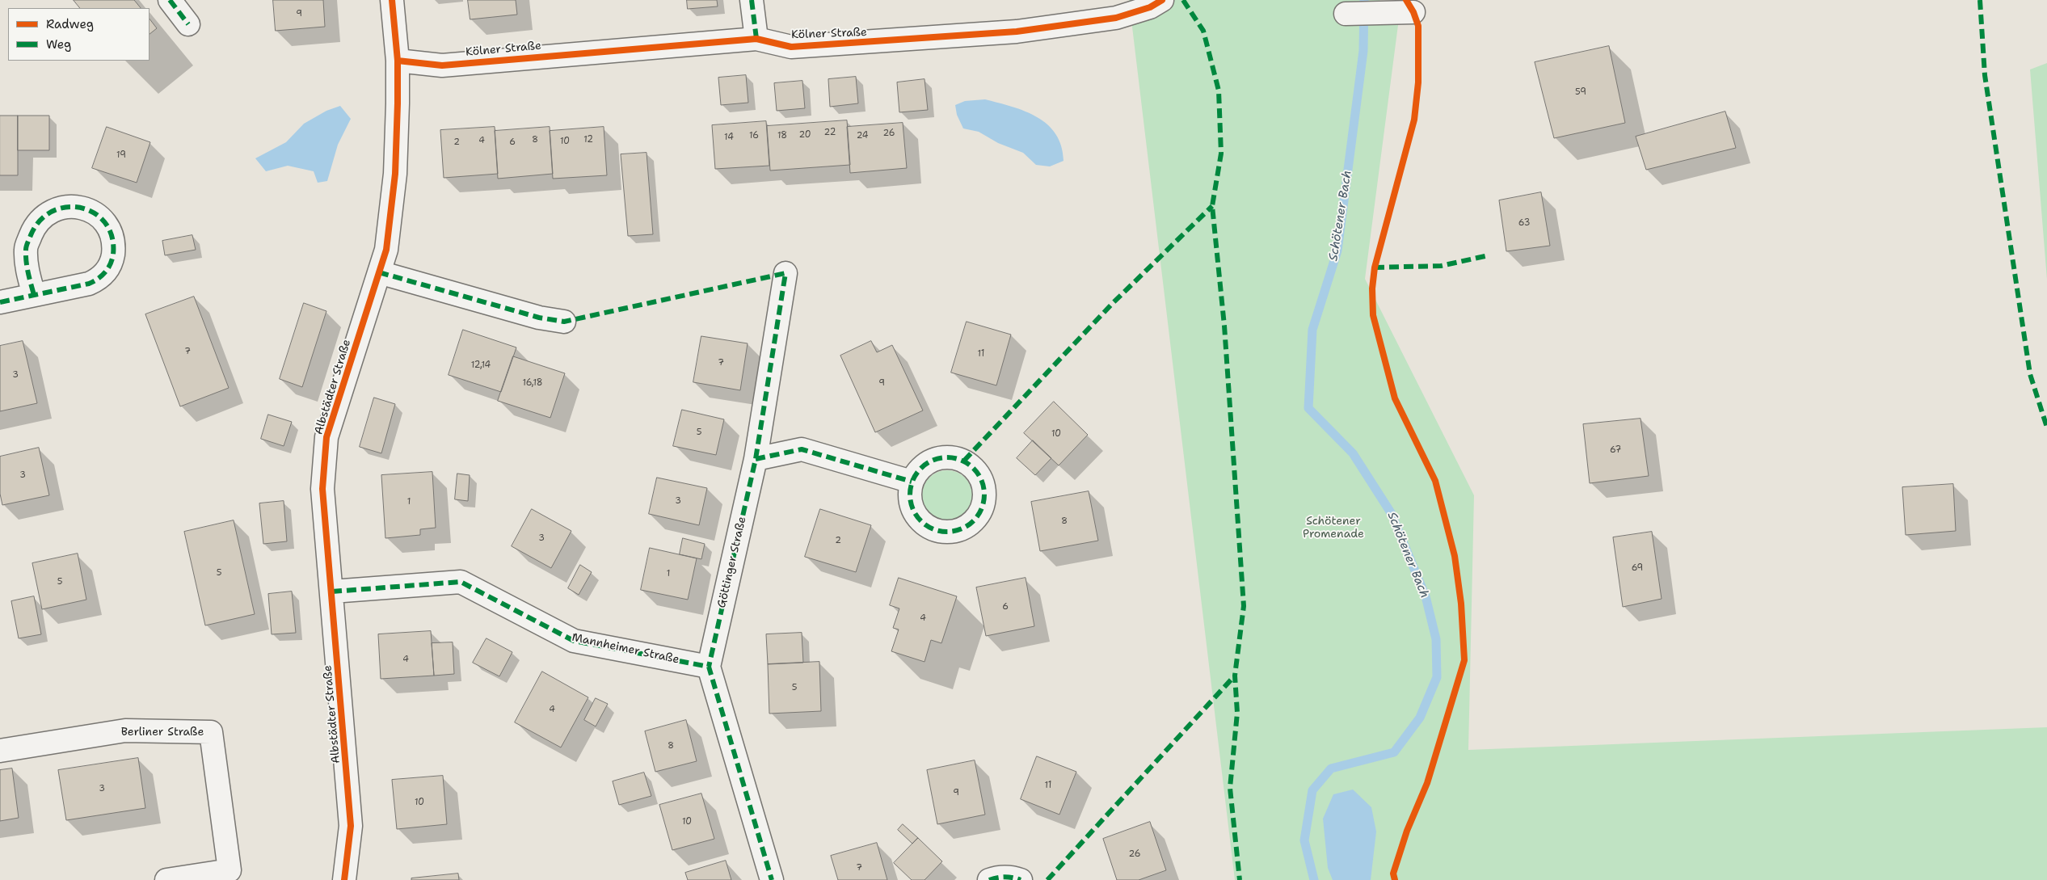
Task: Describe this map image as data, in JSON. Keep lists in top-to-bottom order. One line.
{"streets":{"street":["Kölner Straße","Albstädter Straße","Göttinger Straße","Mannheimer Straße","Berliner Straße"]},"crossings":[["Kölner Straße","Albstädter Straße"],["Albstädter Straße","Mannheimer Straße"],["Göttinger Straße","Mannheimer Straße"]],"water":["Schötener Bach"],"parks":["Schötener Promenade"],"house_numbers":["9","59","22","26","20","16","18","24","14","8","12","4","10","2","6","19","63","7","11","7","12,14","3","16,18","9","5","10","67","3","3","1","8","3","2","69","5","1","5","6","4","4","5","4","8","11","3","9","10","10","26","7"],"legend":["Radweg","Weg"]}
